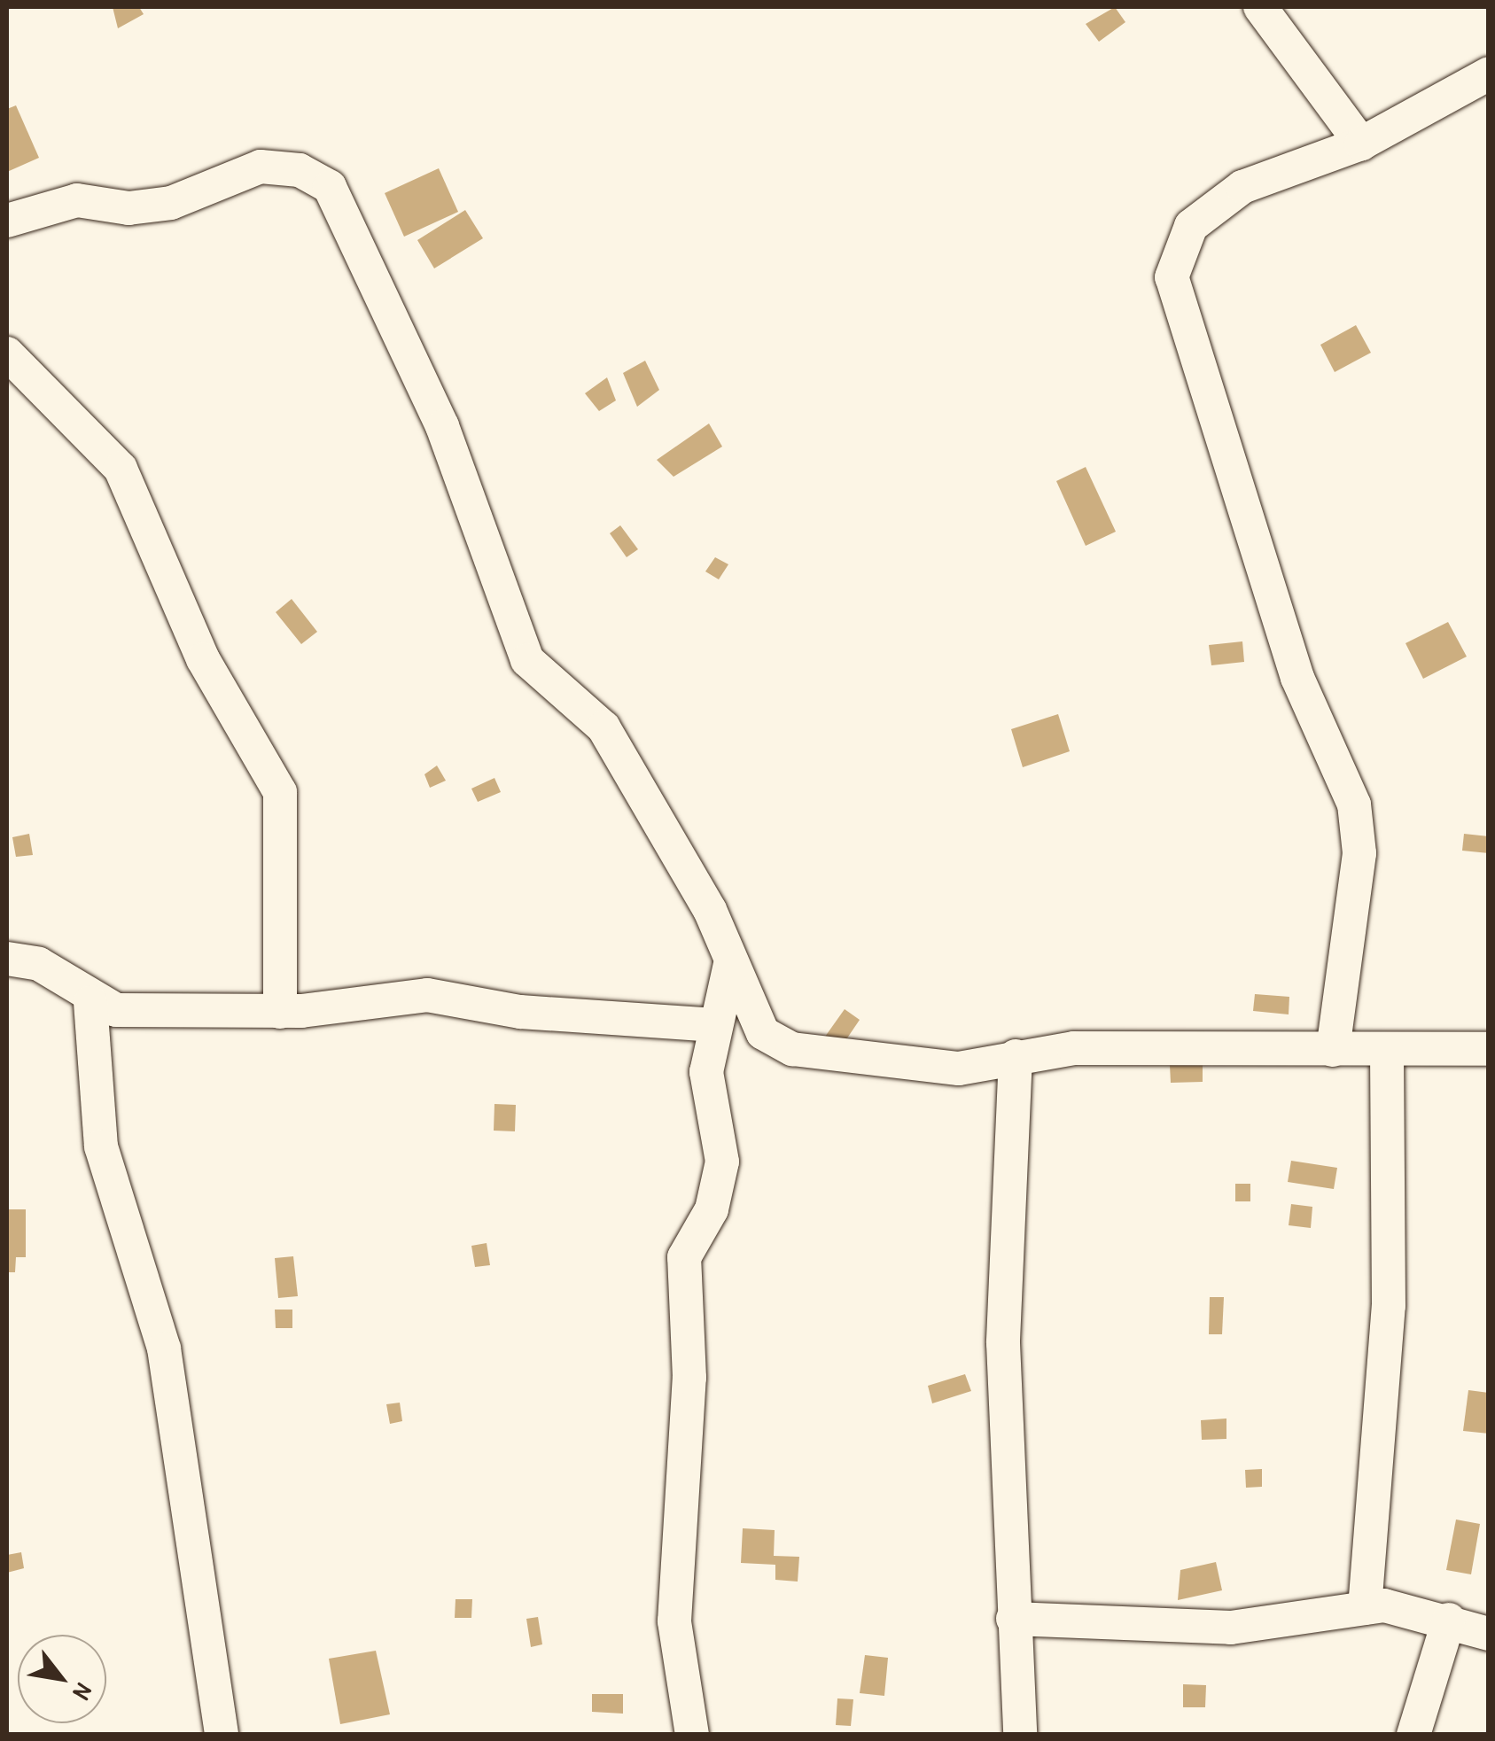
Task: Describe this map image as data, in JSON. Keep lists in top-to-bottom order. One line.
{"north":"bottom right"}
